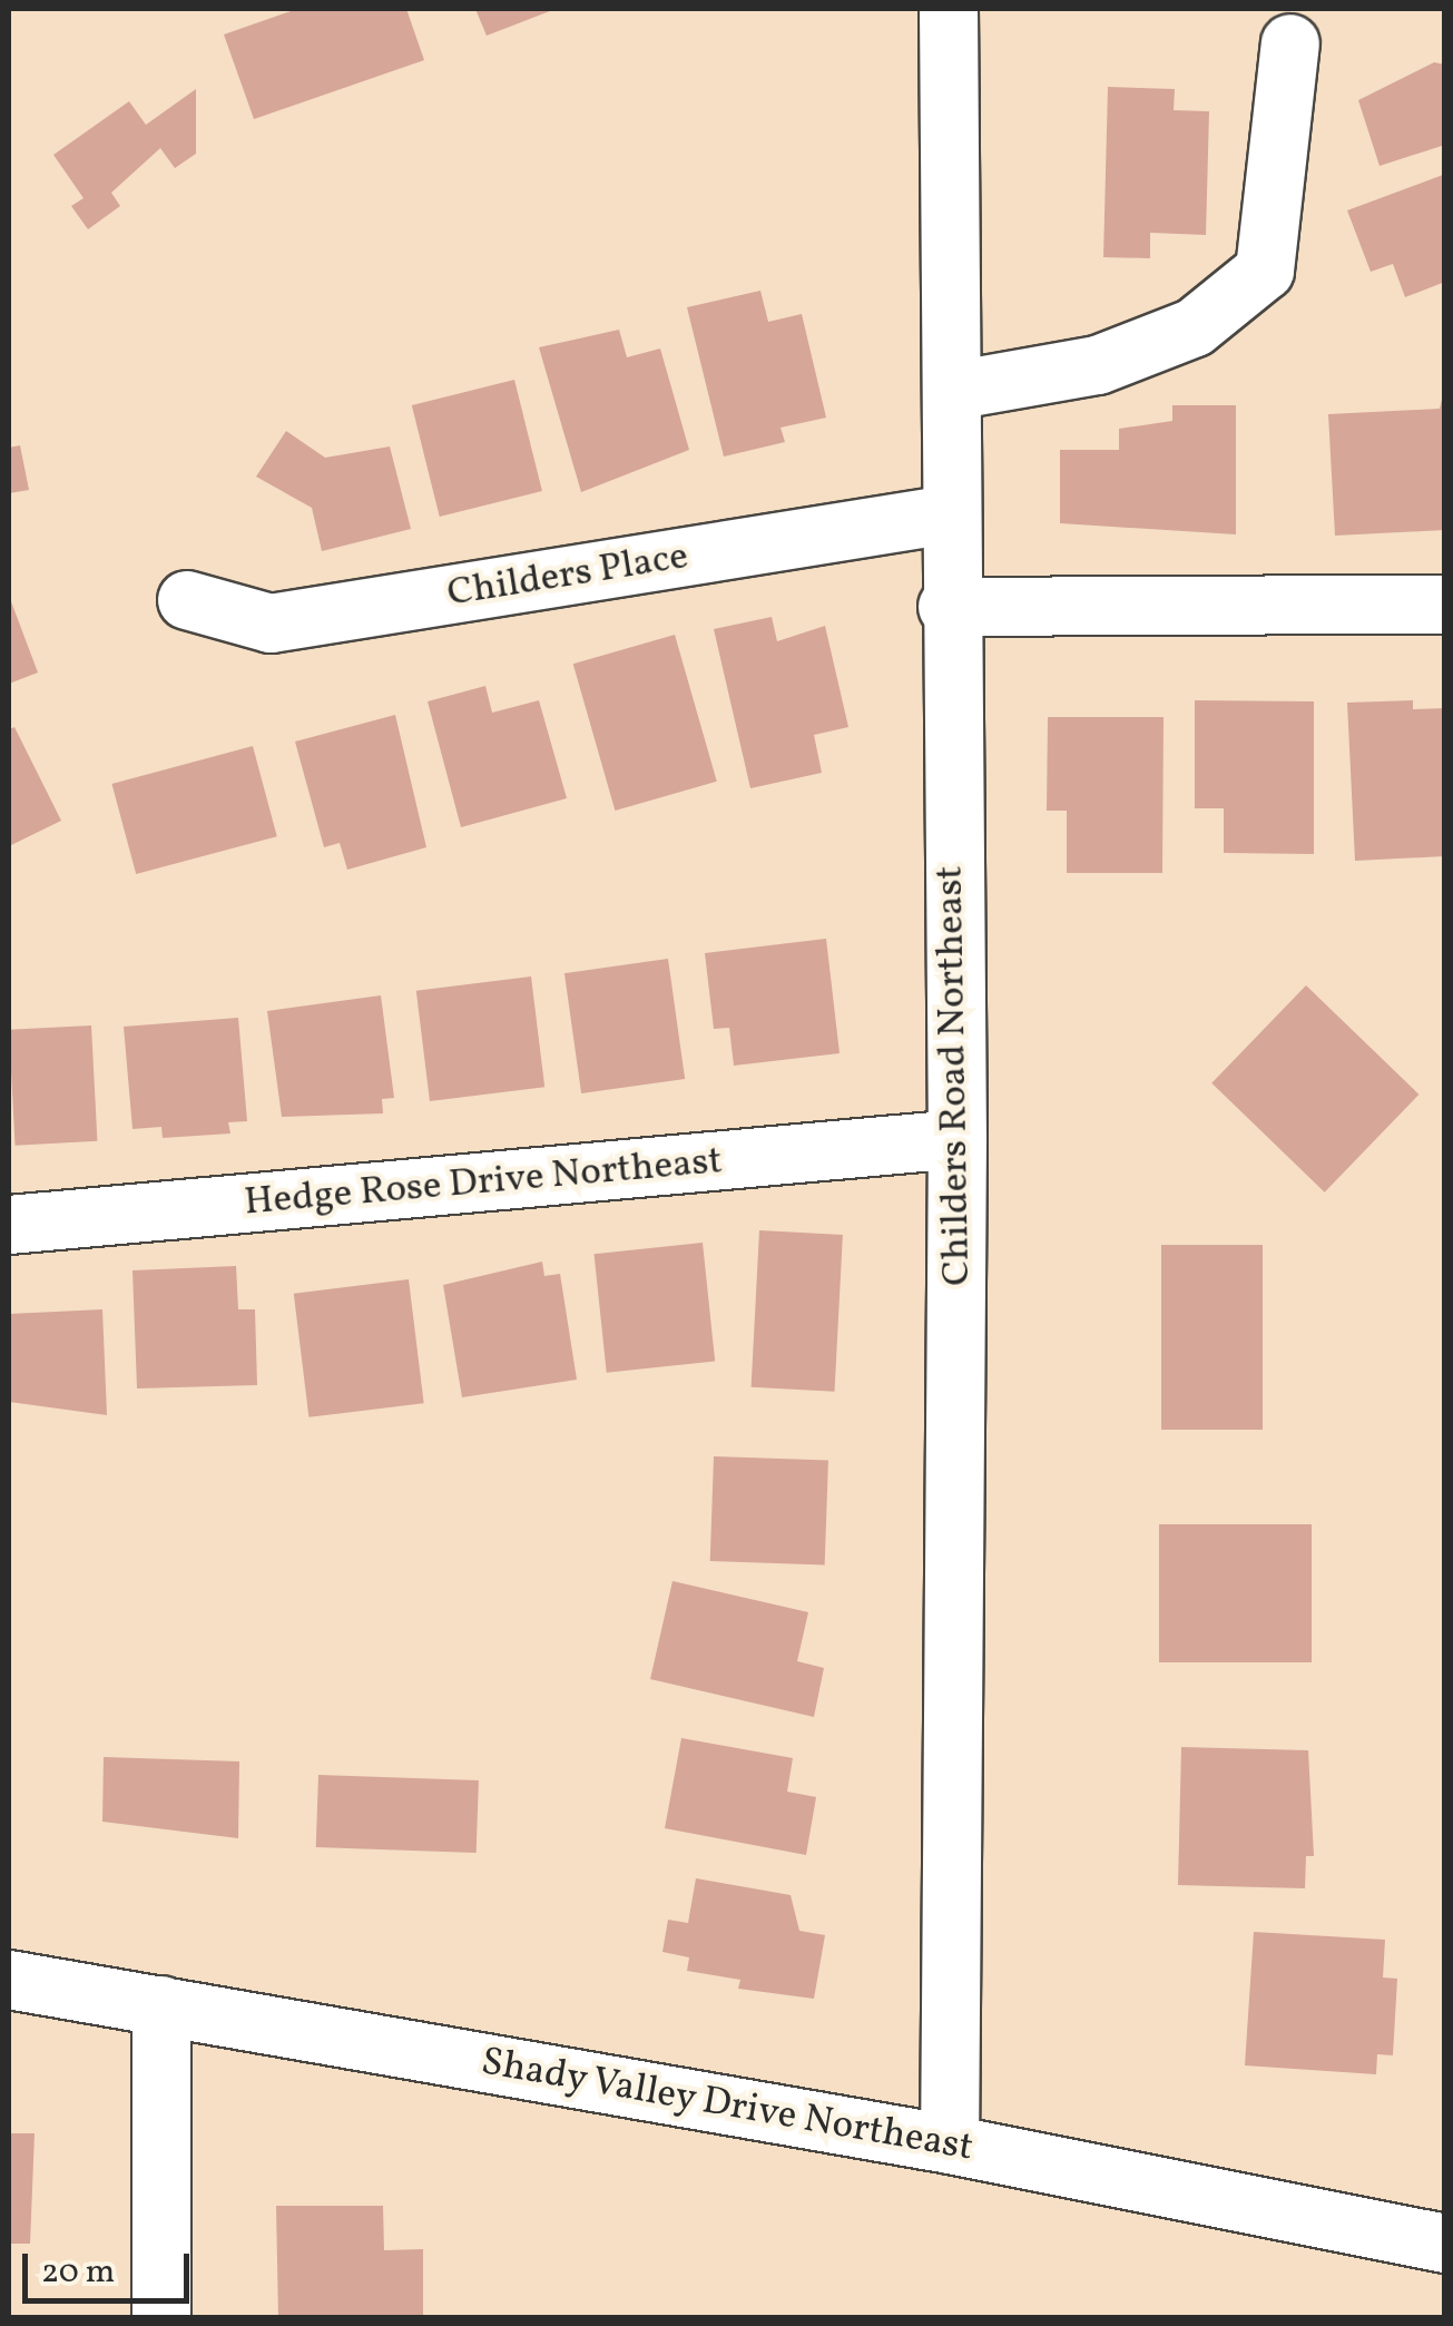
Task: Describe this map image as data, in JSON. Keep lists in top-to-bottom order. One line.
{"streets":{"street":["Childers Place","Childers Road Northeast","Hedge Rose Drive Northeast","Shady Valley Drive Northeast"]},"crossings":[["Childers Place","Childers Road Northeast"],["Childers Road Northeast","Hedge Rose Drive Northeast"],["Childers Road Northeast","Shady Valley Drive Northeast"]],"scale_bar":"20 m"}
